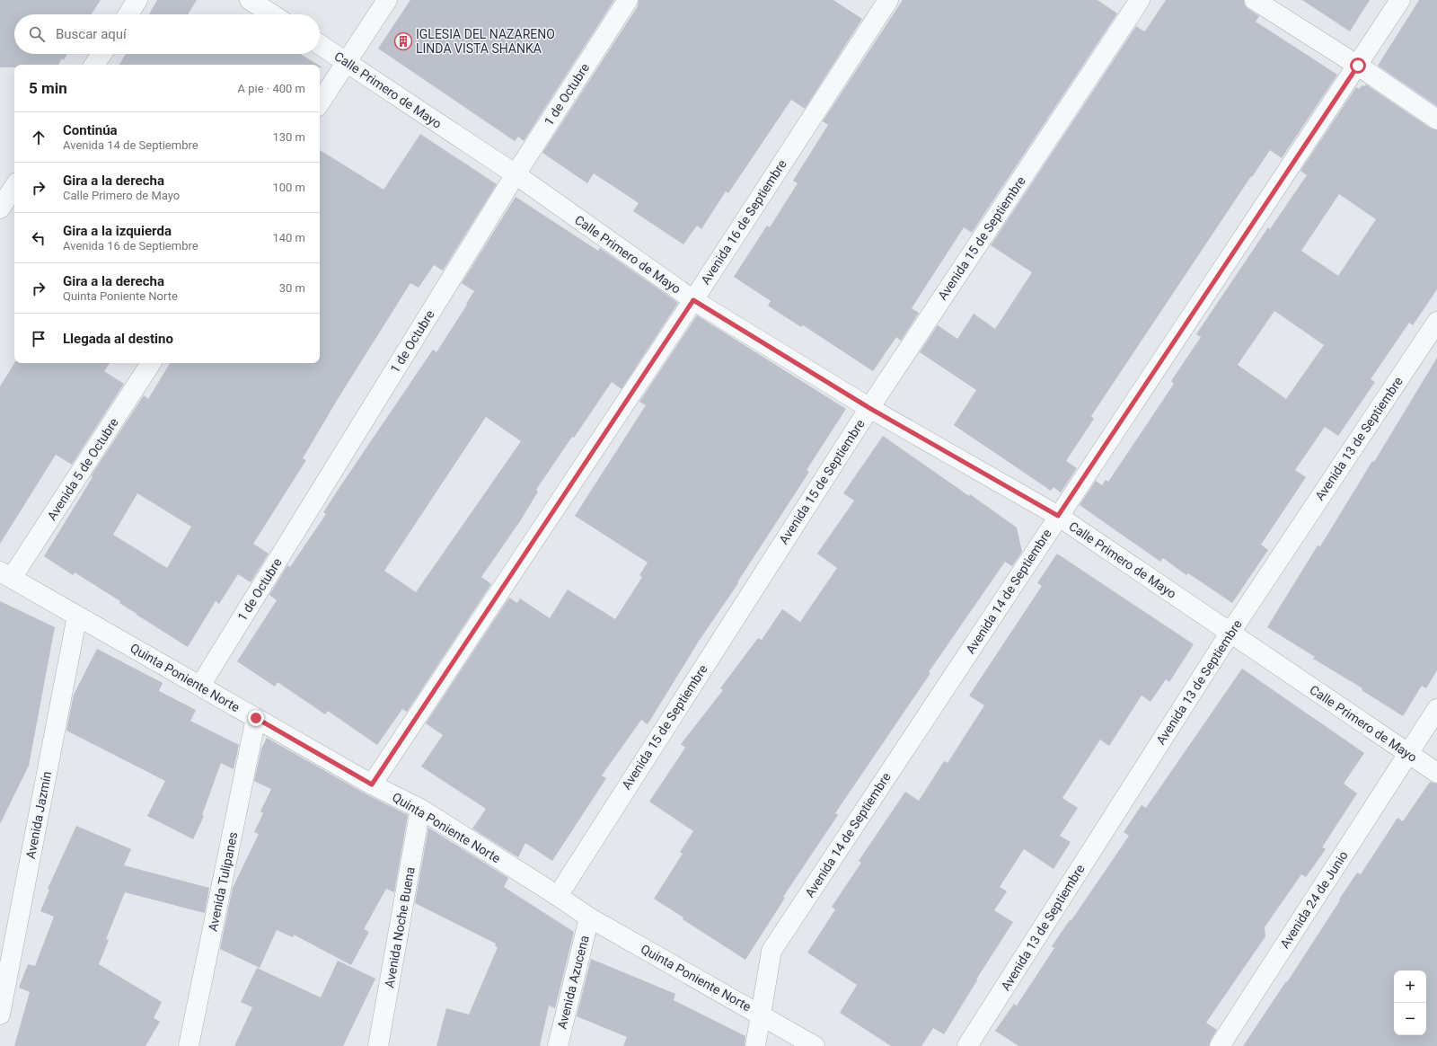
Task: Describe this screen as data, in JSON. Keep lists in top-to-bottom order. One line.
{"streets":{"street":["Calle Primero de Mayo","1 de Octubre","Avenida 16 de Septiembre","Avenida 15 de Septiembre","Avenida 13 de Septiembre","Avenida 5 de Octubre","Avenida 14 de Septiembre","Quinta Poniente Norte","Avenida Jazmín","Avenida Tulipanes","Avenida 24 de Junio","Avenida Noche Buena","Avenida Azucena"]},"crossings":[["Calle Primero de Mayo","1 de Octubre"],["Calle Primero de Mayo","Avenida 16 de Septiembre"],["Calle Primero de Mayo","Avenida 15 de Septiembre"],["Calle Primero de Mayo","Avenida 13 de Septiembre"],["Calle Primero de Mayo","Avenida 14 de Septiembre"],["Calle Primero de Mayo","Avenida 24 de Junio"],["1 de Octubre","Quinta Poniente Norte"],["Avenida 16 de Septiembre","Quinta Poniente Norte"],["Avenida 15 de Septiembre","Quinta Poniente Norte"],["Avenida 5 de Octubre","Quinta Poniente Norte"],["Avenida 14 de Septiembre","Quinta Poniente Norte"],["Quinta Poniente Norte","Avenida Jazmín"],["Quinta Poniente Norte","Avenida Tulipanes"],["Quinta Poniente Norte","Avenida Noche Buena"],["Quinta Poniente Norte","Avenida Azucena"]],"places":{"building":["IGLESIA DEL NAZARENO LINDA VISTA SHANKA"]},"page":{"search":"Buscar aquí","heading":["5 min","A pie · 400 m"],"list":[["Continúa","Avenida 14 de Septiembre","130 m"],["Gira a la derecha","Calle Primero de Mayo","100 m"],["Gira a la izquierda","Avenida 16 de Septiembre","140 m"],["Gira a la derecha","Quinta Poniente Norte","30 m"],"Llegada al destino"],"map_buttons":["+","−"]}}
